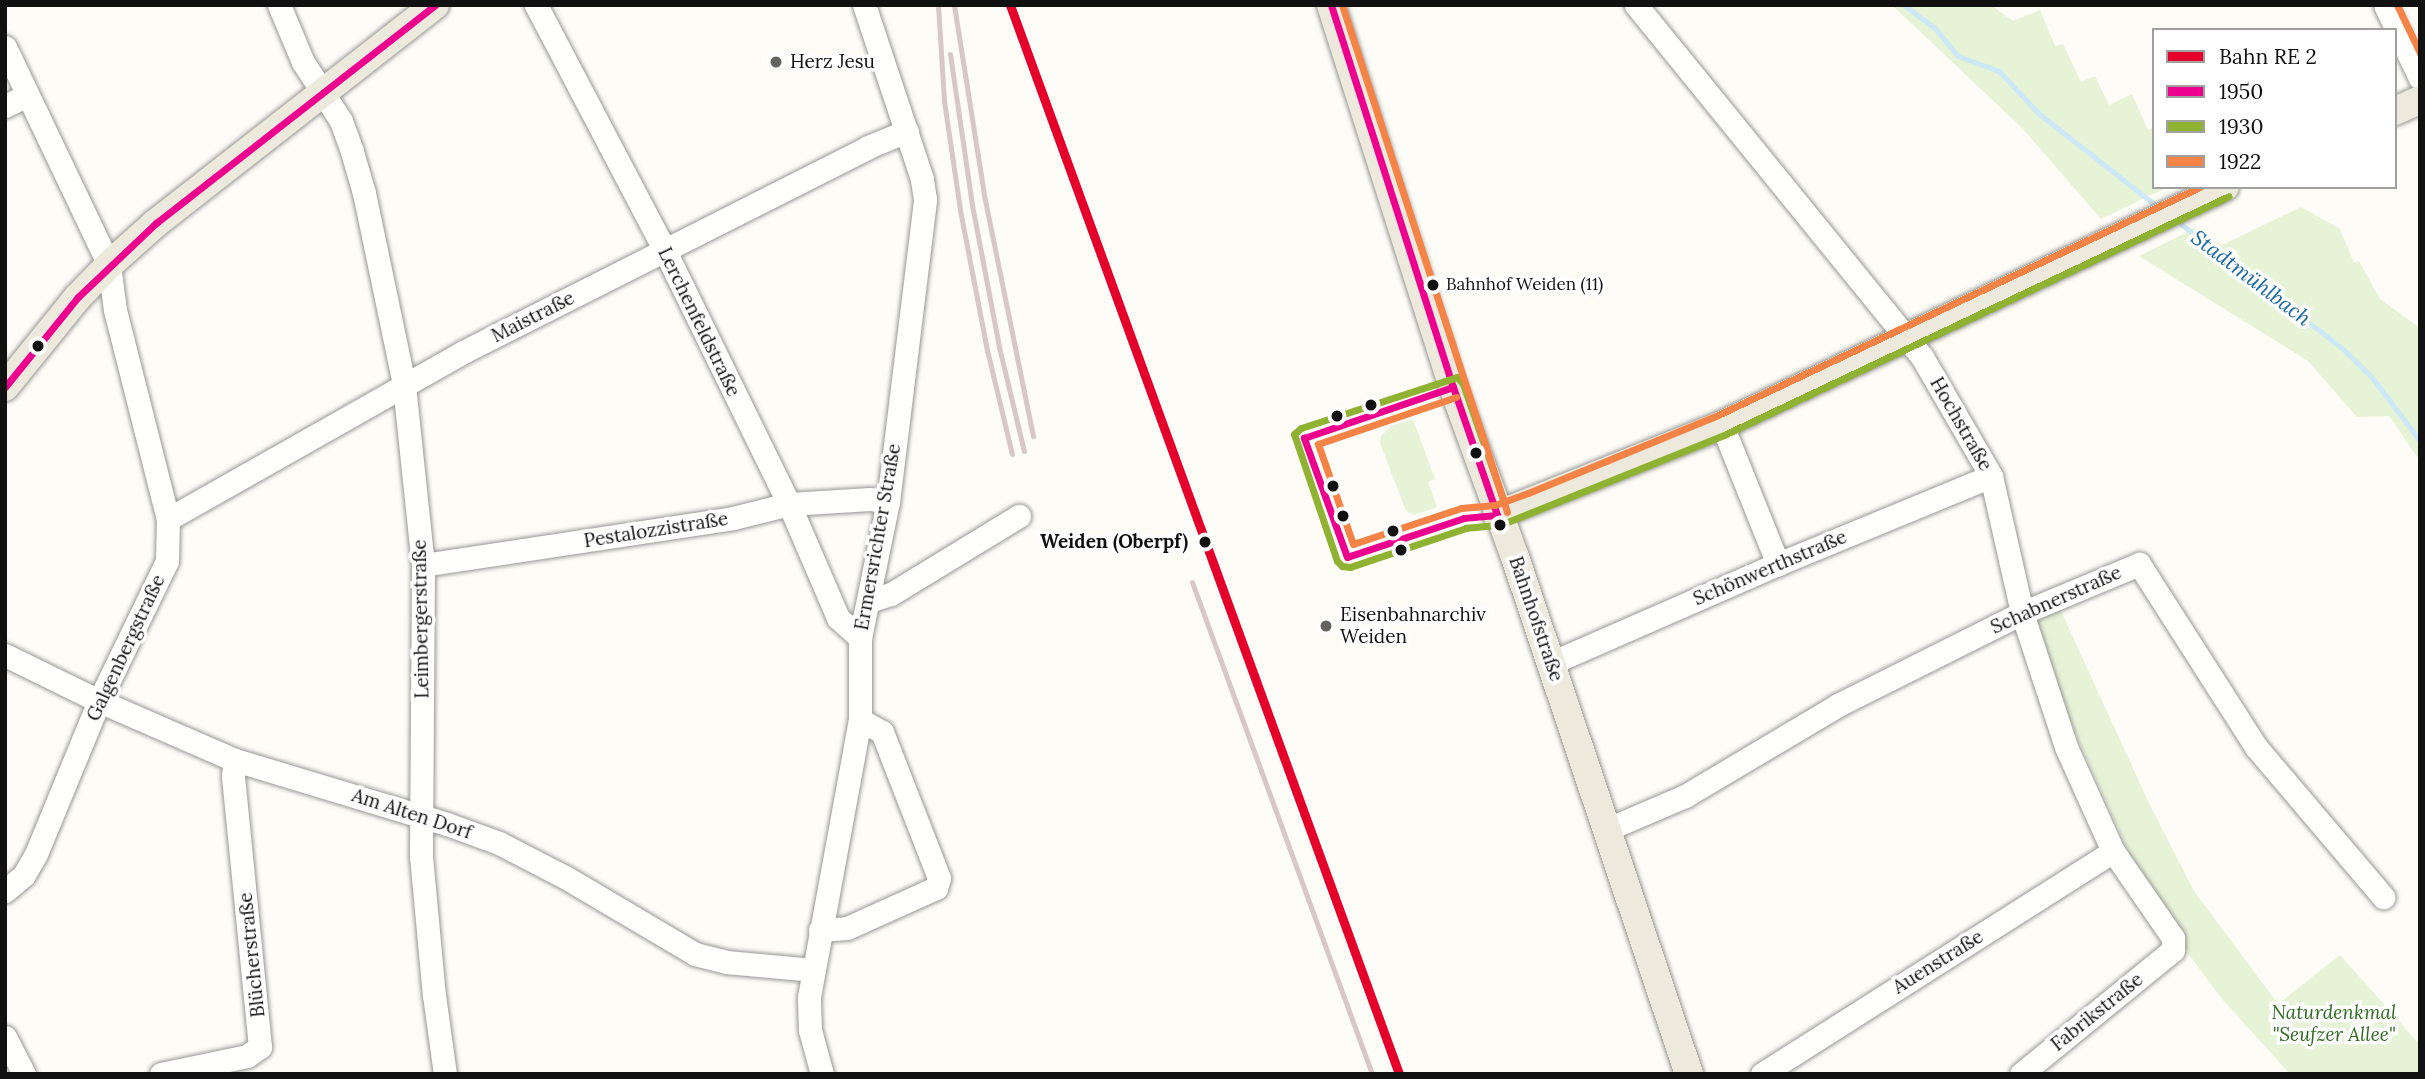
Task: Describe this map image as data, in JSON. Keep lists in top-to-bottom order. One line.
{"streets":{"main road":["Bahnhofstraße"],"street":["Maistraße","Lerchenfeldstraße","Hochstraße","Pestalozzistraße","Ermersrichter Straße","Schönwerthstraße","Schabnerstraße","Leimbergerstraße","Galgenbergstraße","Am Alten Dorf","Blücherstraße","Auenstraße","Fabrikstraße"]},"crossings":[["Maistraße","Lerchenfeldstraße"],["Maistraße","Ermersrichter Straße"],["Maistraße","Leimbergerstraße"],["Maistraße","Galgenbergstraße"],["Lerchenfeldstraße","Pestalozzistraße"],["Lerchenfeldstraße","Ermersrichter Straße"],["Hochstraße","Schönwerthstraße"],["Hochstraße","Schabnerstraße"],["Hochstraße","Auenstraße"],["Hochstraße","Fabrikstraße"],["Pestalozzistraße","Ermersrichter Straße"],["Pestalozzistraße","Leimbergerstraße"],["Ermersrichter Straße","Am Alten Dorf"],["Schönwerthstraße","Bahnhofstraße"],["Schabnerstraße","Bahnhofstraße"],["Leimbergerstraße","Am Alten Dorf"],["Galgenbergstraße","Am Alten Dorf"],["Am Alten Dorf","Blücherstraße"]],"water":["Stadtmühlbach"],"parks":["Naturdenkmal \"Seufzer Allee\""],"places":["Herz Jesu","Bahnhof Weiden (11)","Weiden (Oberpf)","Eisenbahnarchiv Weiden"],"lines":["transit line 1950","transit line 1922","transit line 1930"],"legend":["Bahn RE 2","1950","1930","1922"]}
